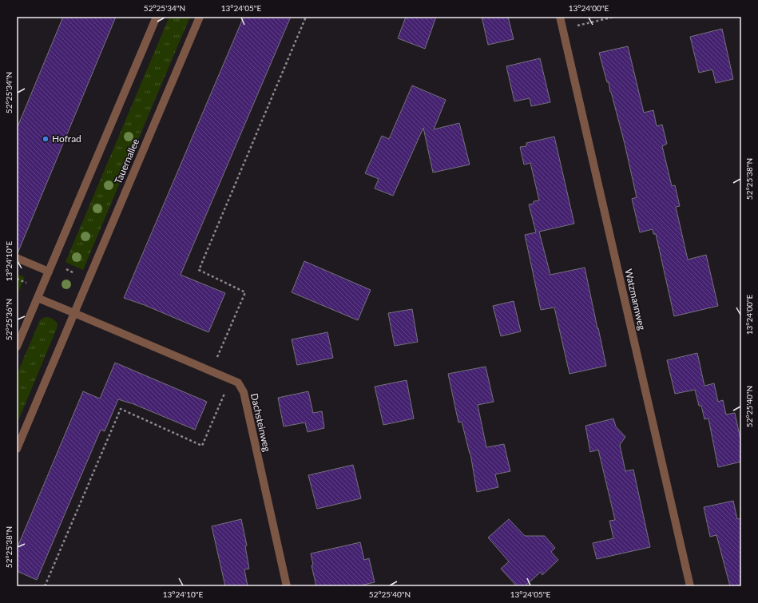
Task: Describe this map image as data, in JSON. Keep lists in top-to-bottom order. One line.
{"streets":{"street":["Tauernallee","Watzmannweg","Dachsteinweg"]},"crossings":[["Tauernallee","Dachsteinweg"]],"places":["Hofrad"],"coordinates":["52°25'34\"N","13°24'05\"E","13°24'00\"E","52°25'38\"N","13°24'10\"E","52°25'36\"N","52°25'40\"N"]}
